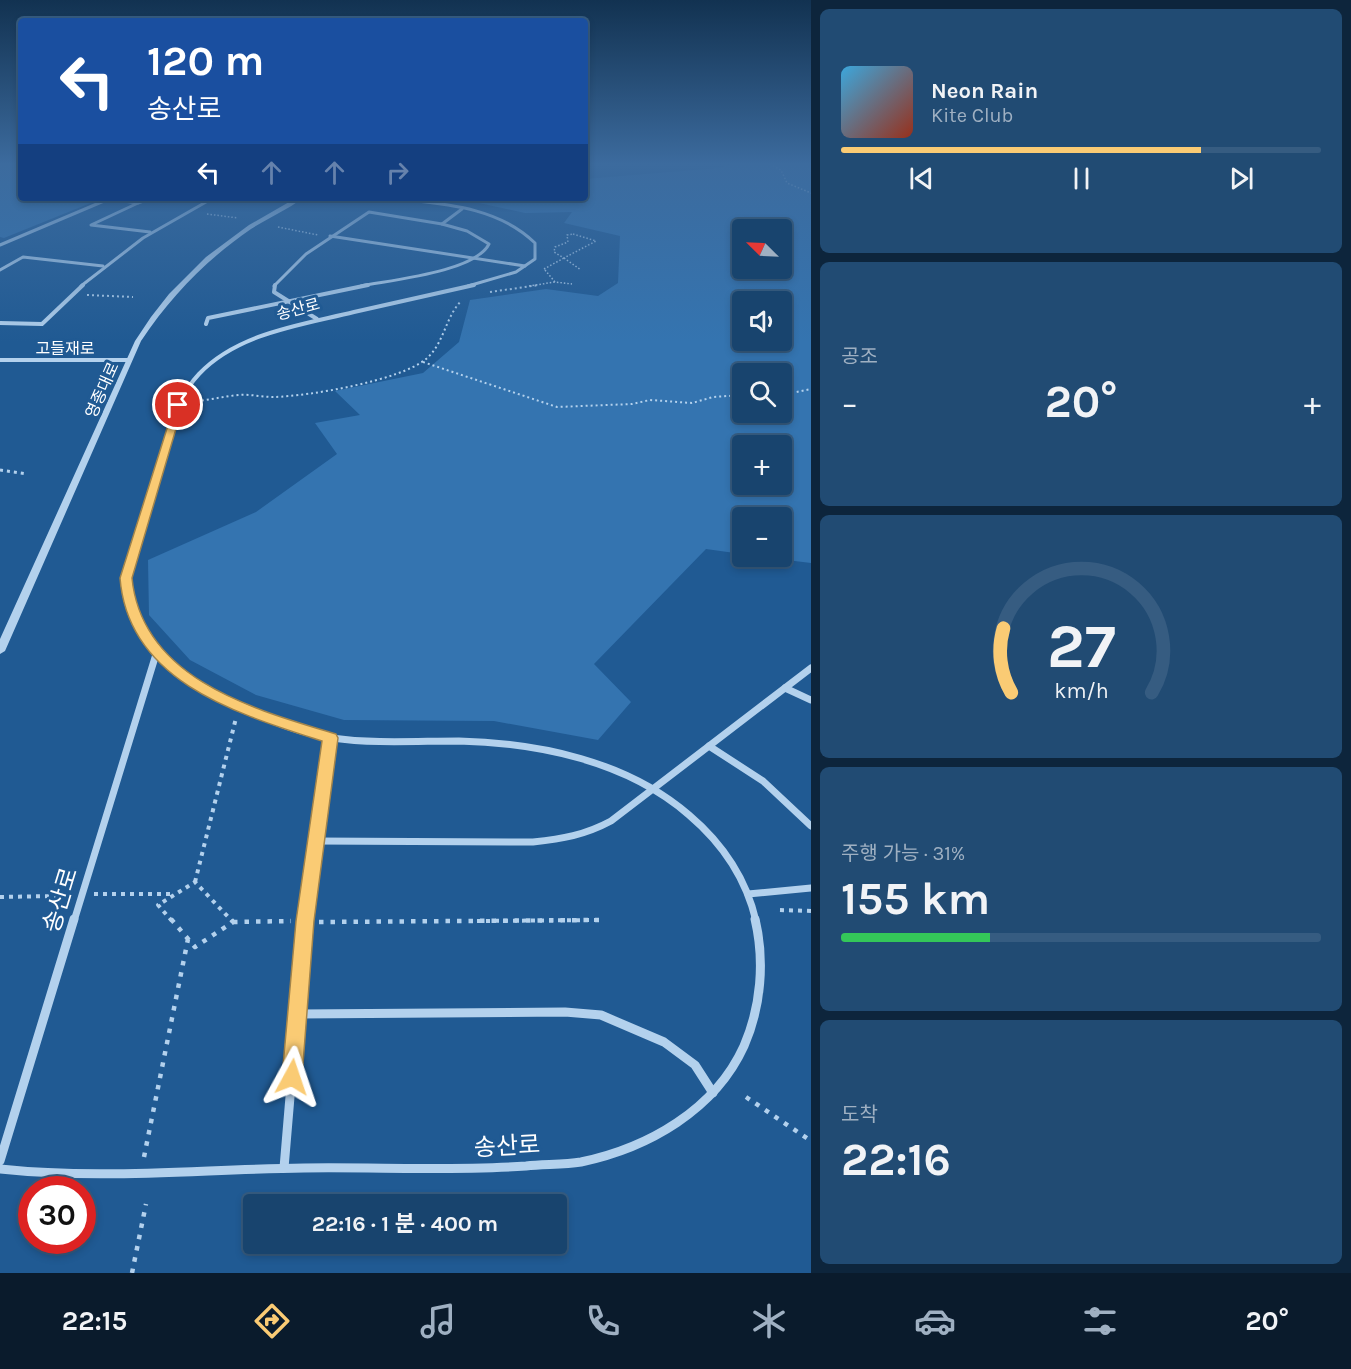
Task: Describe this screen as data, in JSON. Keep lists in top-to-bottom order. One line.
{"streets":{"street":["송산로","고들재로","영종대로"]},"crossings":[["고들재로","영종대로"]],"north":"top left","page":{"turn":["120 m","송산로"],"song":["Neon Rain","Kite Club"],"map_buttons":["+","−"],"tile":["공조",["주행 가능 · 31%","155 km"],["도착","22:16"]],"heat":["−","20°","+"],"limit":"30","trip":"22:16 · 1 분 · 400 m","tabs":["22:15","20°"],"gauge":["27","km/h"]}}
